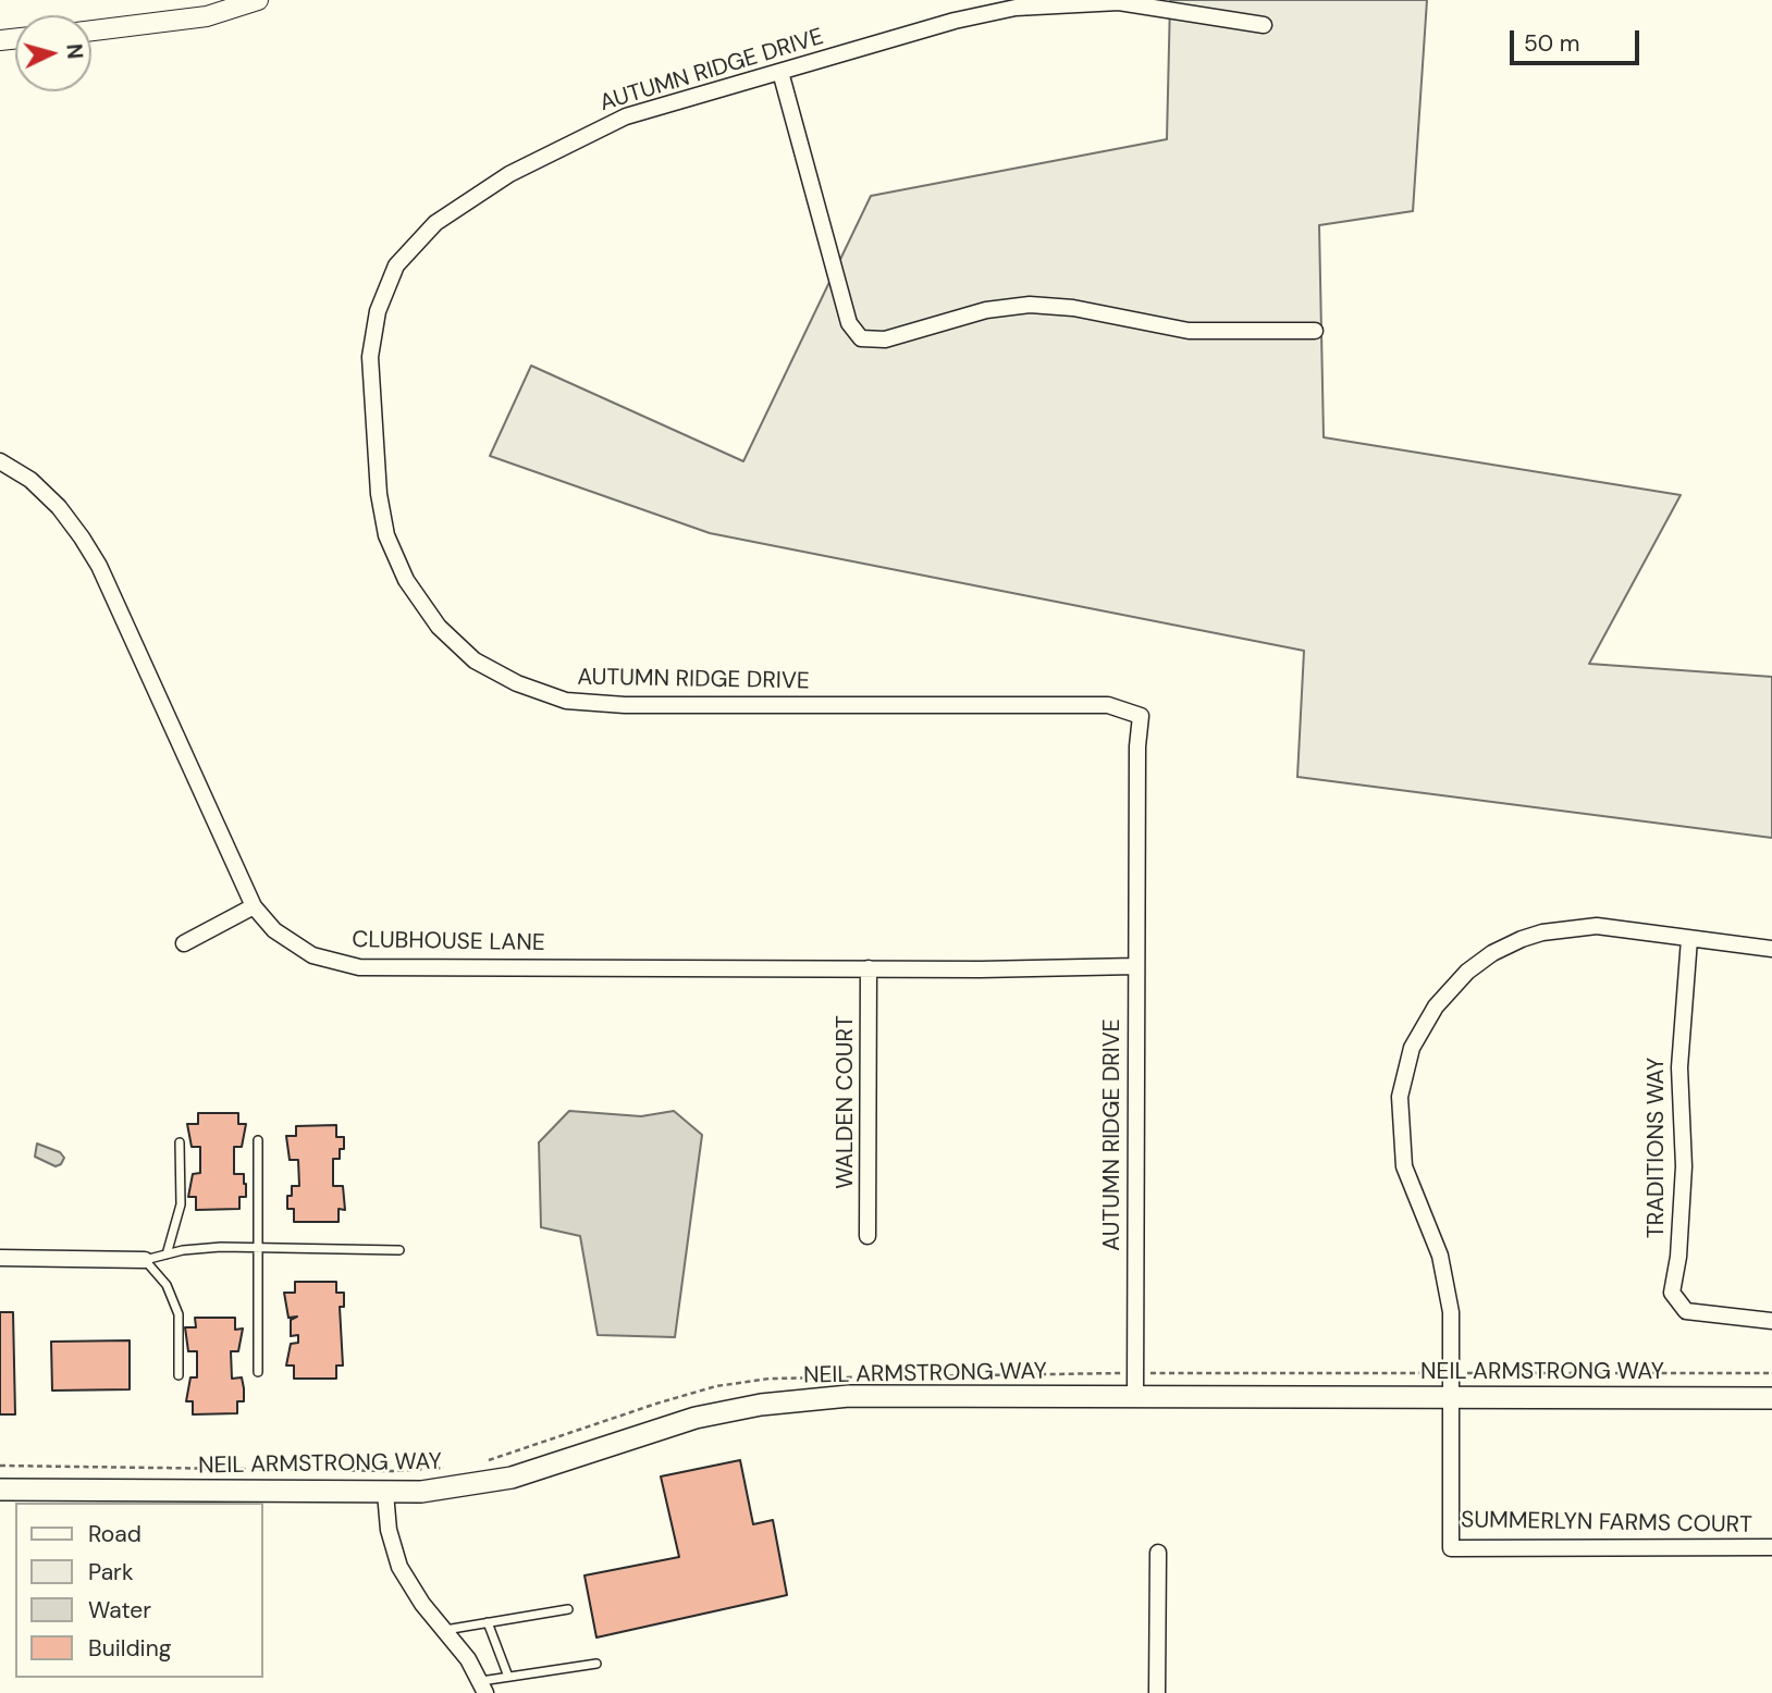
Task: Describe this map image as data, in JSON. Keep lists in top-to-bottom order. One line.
{"streets":{"main road":["NEIL ARMSTRONG WAY"],"street":["AUTUMN RIDGE DRIVE","CLUBHOUSE LANE","WALDEN COURT","TRADITIONS WAY","SUMMERLYN FARMS COURT"]},"crossings":[["AUTUMN RIDGE DRIVE","CLUBHOUSE LANE"],["AUTUMN RIDGE DRIVE","NEIL ARMSTRONG WAY"],["CLUBHOUSE LANE","WALDEN COURT"],["NEIL ARMSTRONG WAY","SUMMERLYN FARMS COURT"]],"legend":["Road","Park","Water","Building"],"scale_bar":"50 m","north":"right"}
